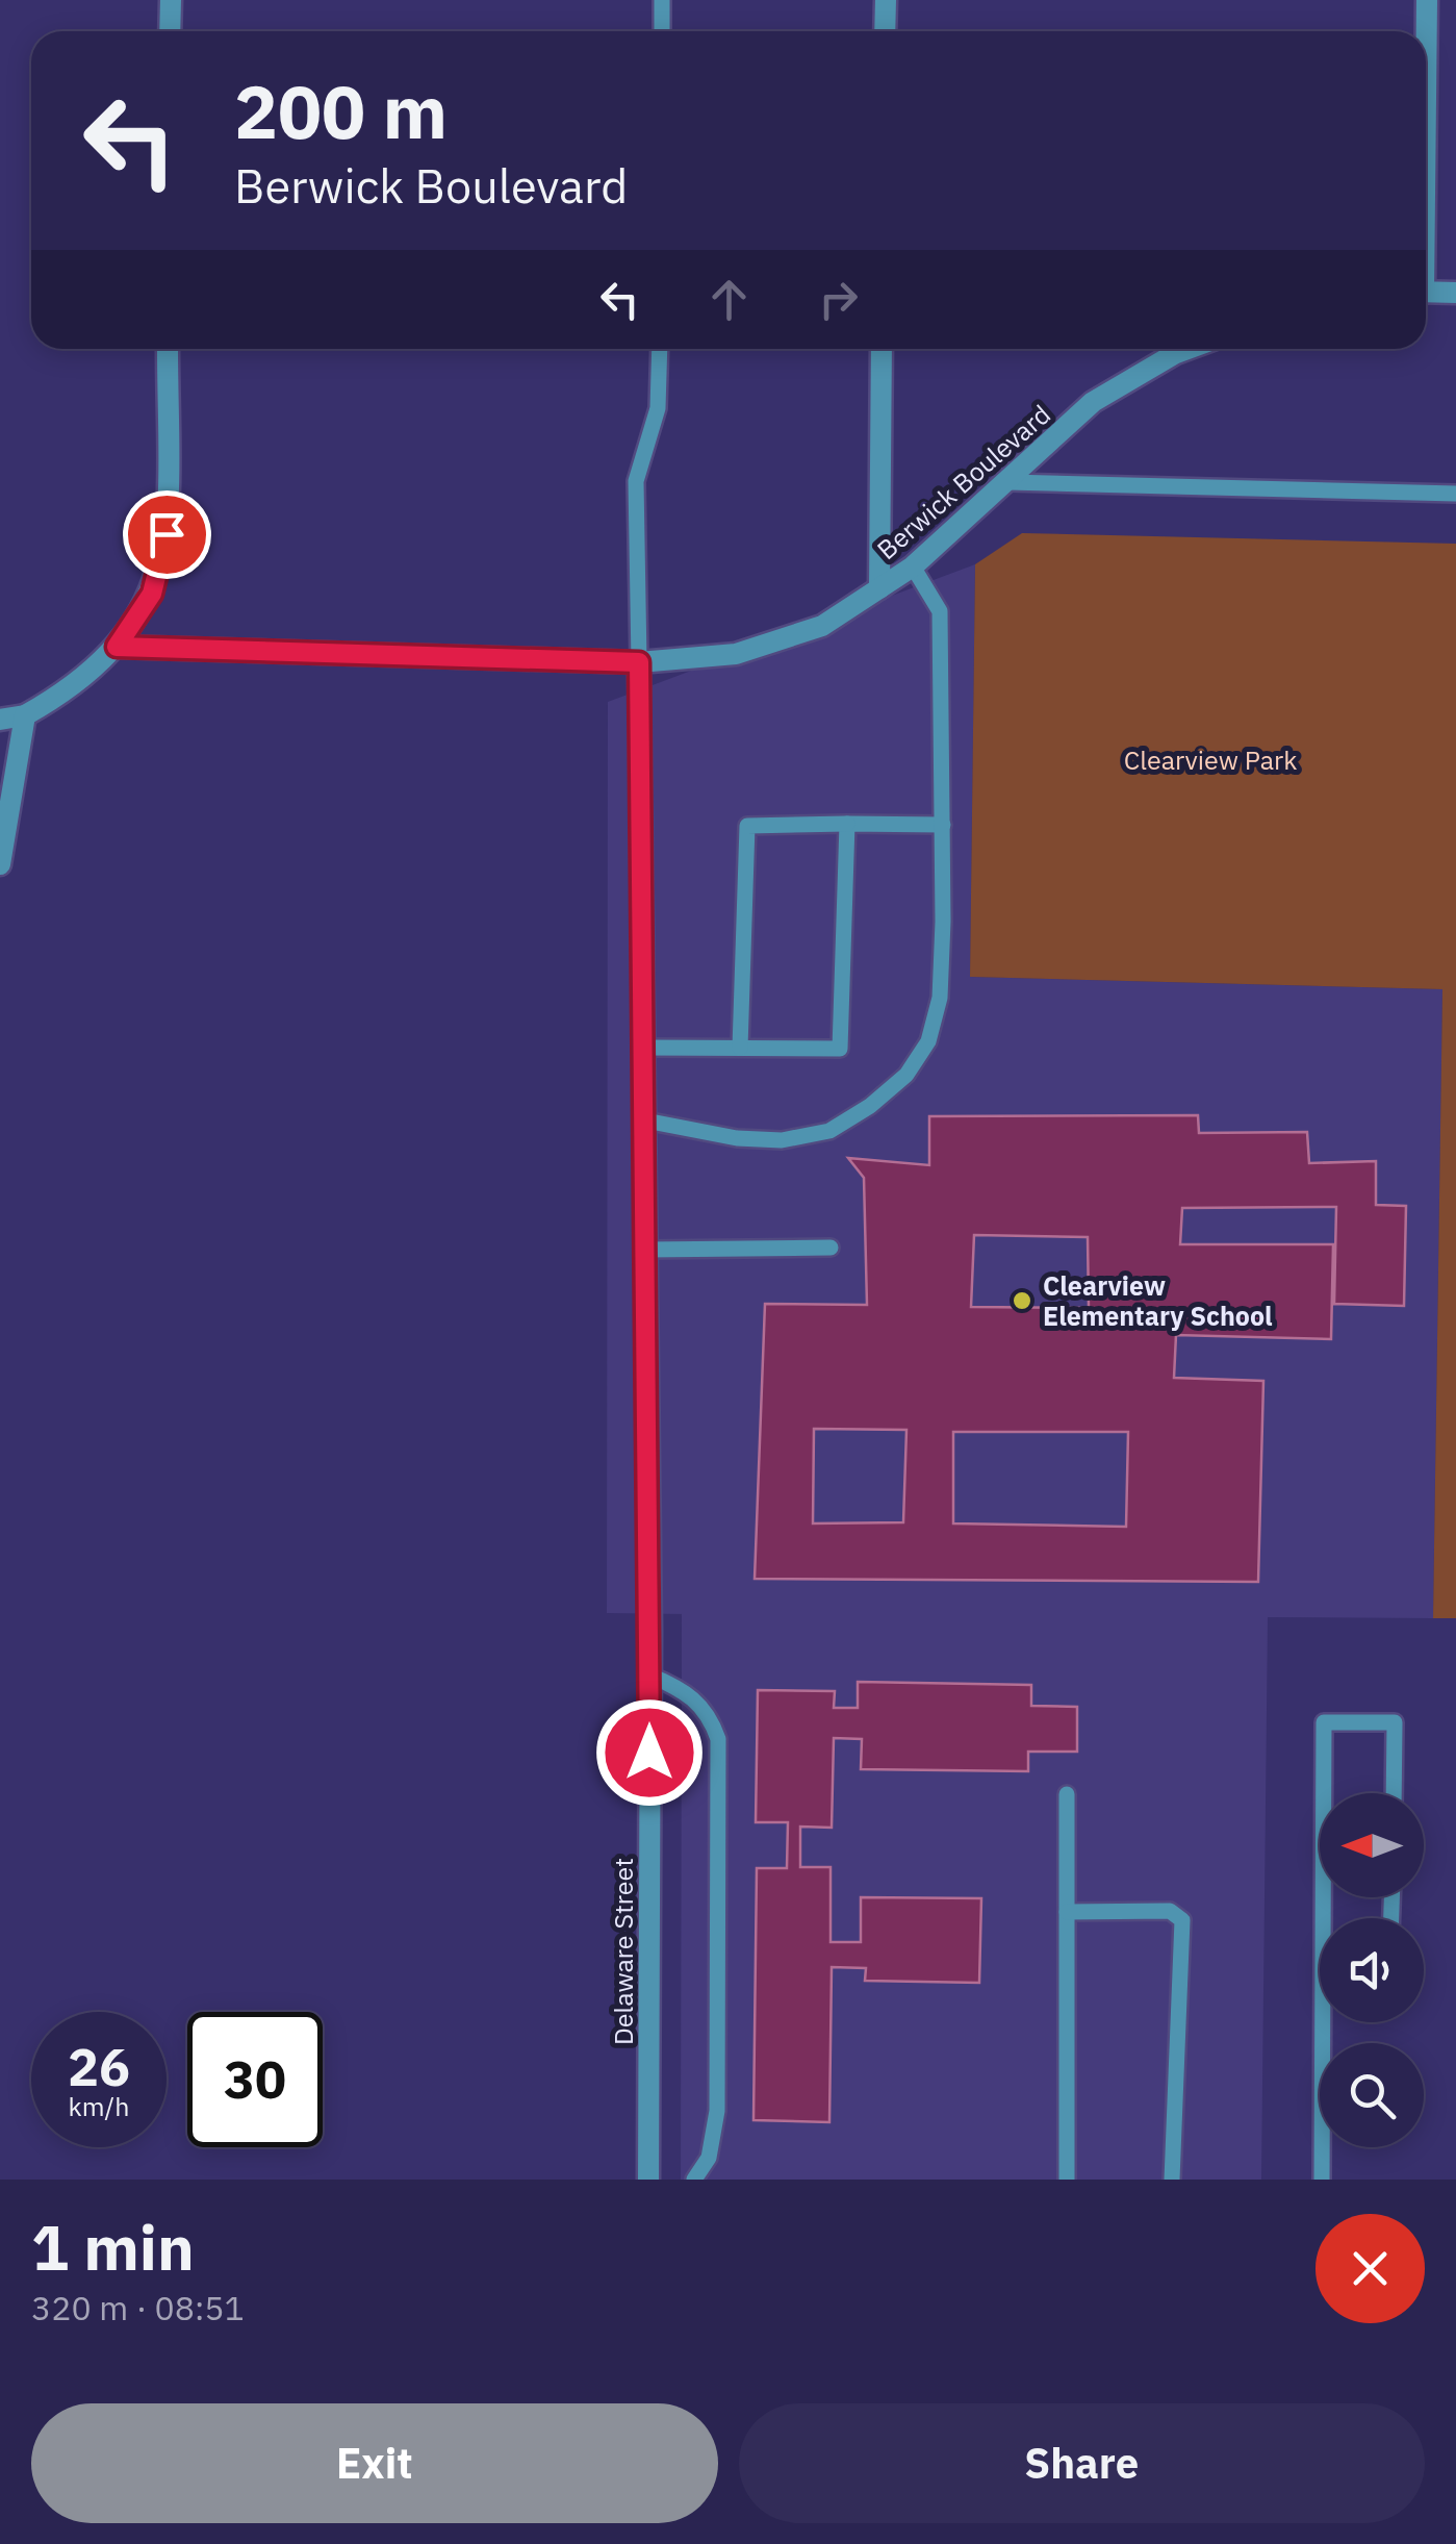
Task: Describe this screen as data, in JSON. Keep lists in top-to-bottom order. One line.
{"streets":{"street":["Berwick Boulevard","Delaware Street"]},"crossings":[["Berwick Boulevard","Delaware Street"]],"parks":["Clearview Park"],"places":["Clearview Elementary School"],"north":"left","page":{"turn":["200 m","Berwick Boulevard"],"speed":"26 km/h","limit":"30","heading":["1 min","320 m · 08:51"],"buttons":["Exit","Share"]}}
